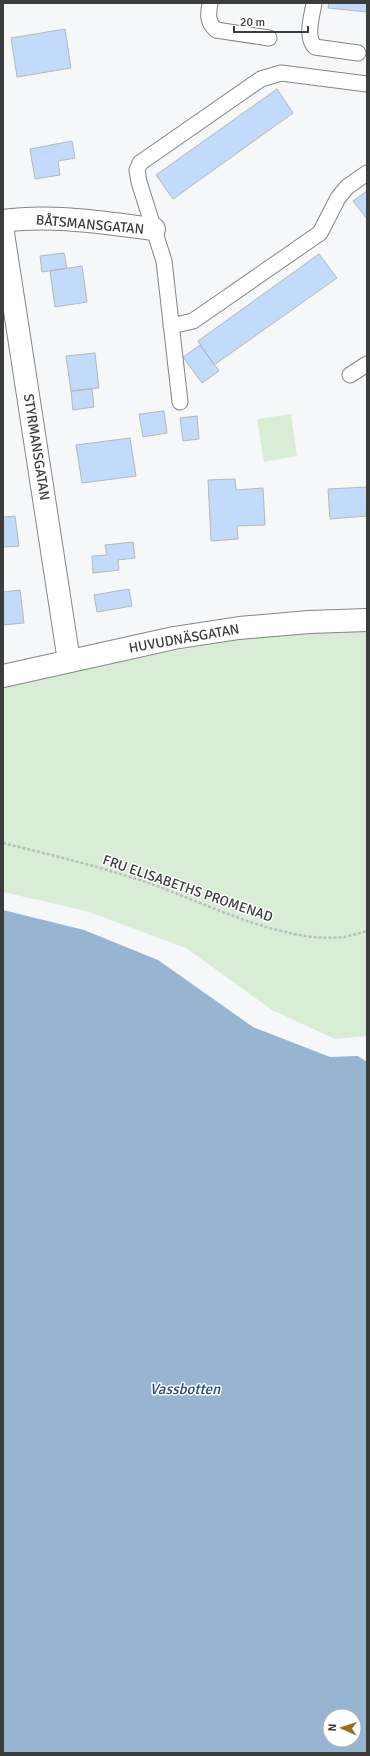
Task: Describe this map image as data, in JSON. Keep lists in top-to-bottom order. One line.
{"streets":{"street":["BÅTSMANSGATAN","STYRMANSGATAN","HUVUDNÄSGATAN"],"path":["FRU ELISABETHS PROMENAD"]},"crossings":[["STYRMANSGATAN","HUVUDNÄSGATAN"]],"water":["Vassbotten"],"scale_bar":"20 m","north":"left"}
